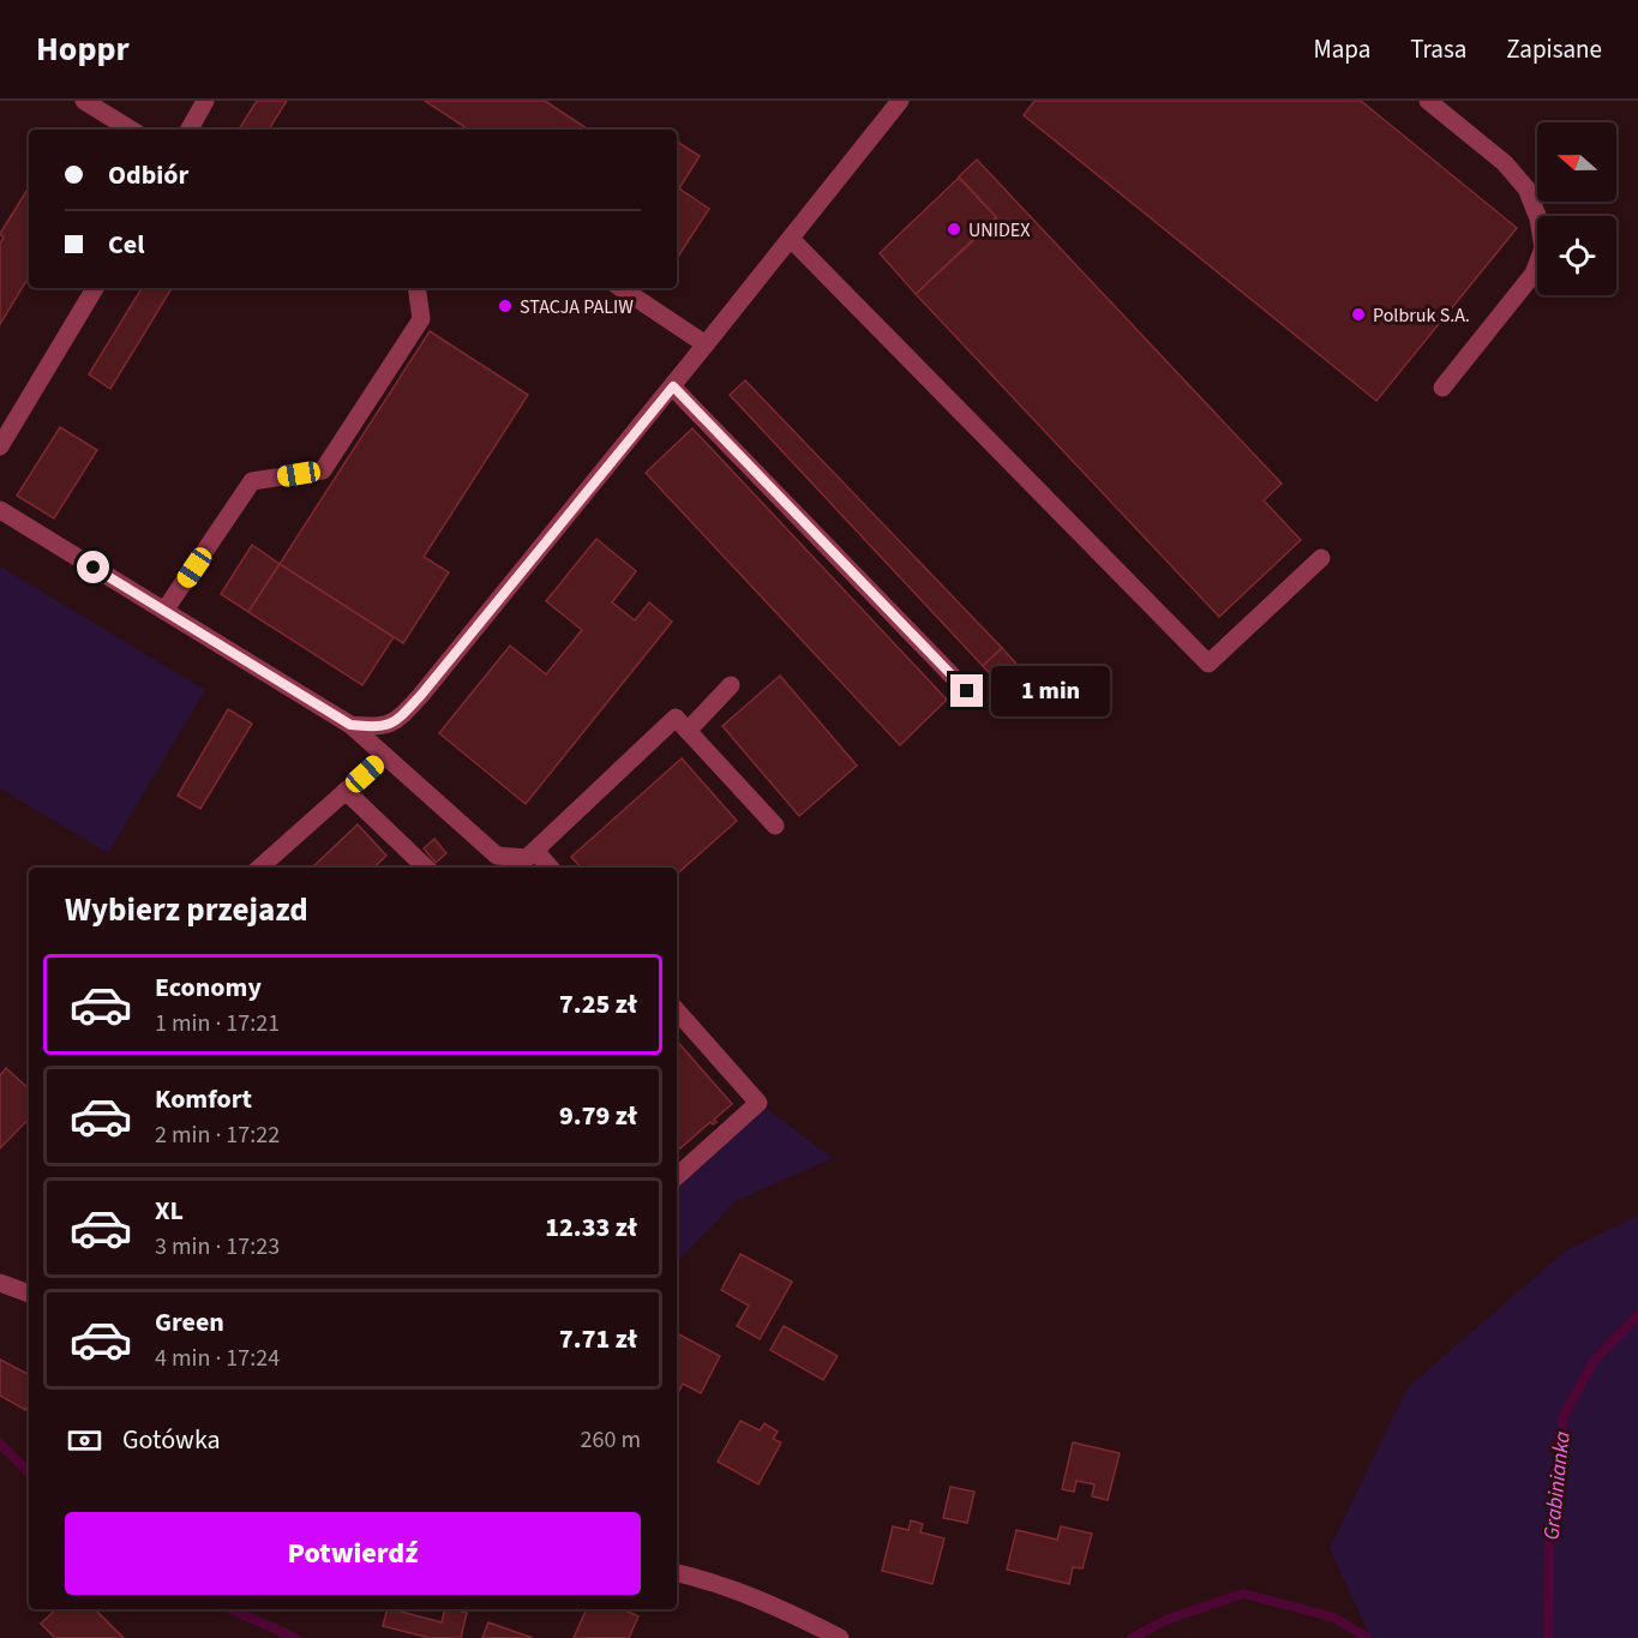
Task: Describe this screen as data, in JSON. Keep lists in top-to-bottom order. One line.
{"water":["Grabinianka"],"places":["UNIDEX","STACJA PALIW","Polbruk S.A."],"north":"left","page":{"header":"Hoppr","nav":["Mapa","Trasa","Zapisane"],"banner":["Odbiór","Cel"],"bubble":"1 min","heading":"Wybierz przejazd","list":[{"name":"Economy","note":"1 min · 17:21","value":"7.25 zł"},{"name":"Komfort","note":"2 min · 17:22","value":"9.79 zł"},{"name":"XL","note":"3 min · 17:23","value":"12.33 zł"},{"name":"Green","note":"4 min · 17:24","value":"7.71 zł"}],"pay":["Gotówka","260 m"],"buttons":"Potwierdź"}}
